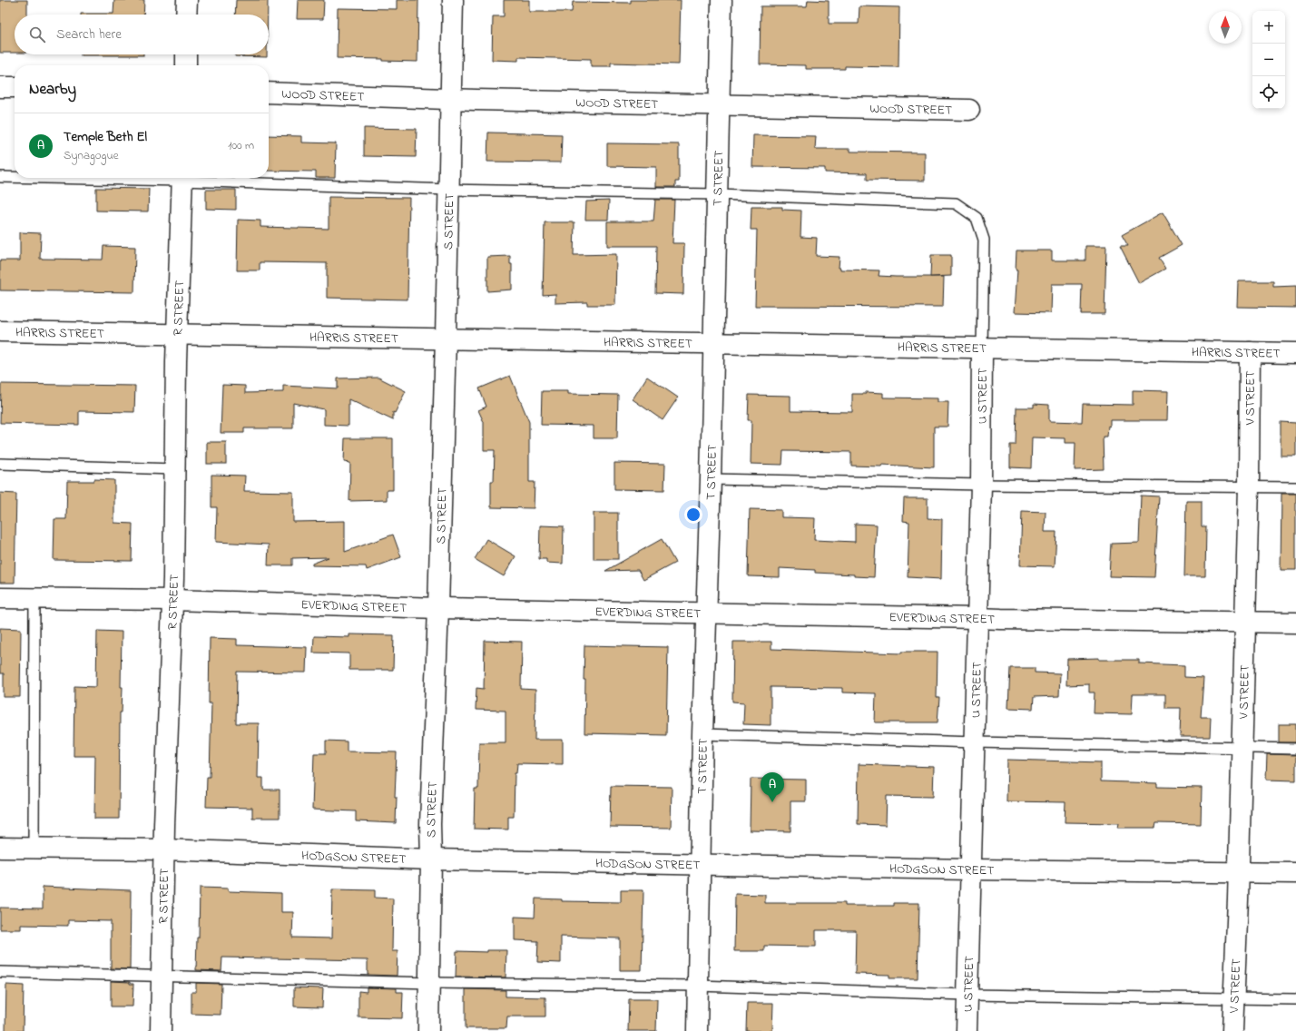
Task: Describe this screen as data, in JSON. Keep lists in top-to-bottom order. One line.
{"streets":{"street":["WOOD STREET","T STREET","S STREET","R STREET","HARRIS STREET","U STREET","V STREET","EVERDING STREET","HODGSON STREET"]},"crossings":[["WOOD STREET","T STREET"],["WOOD STREET","S STREET"],["T STREET","HARRIS STREET"],["T STREET","EVERDING STREET"],["T STREET","HODGSON STREET"],["S STREET","HARRIS STREET"],["S STREET","EVERDING STREET"],["S STREET","HODGSON STREET"],["R STREET","HARRIS STREET"],["R STREET","EVERDING STREET"],["R STREET","HODGSON STREET"],["HARRIS STREET","U STREET"],["HARRIS STREET","V STREET"],["U STREET","EVERDING STREET"],["U STREET","HODGSON STREET"],["V STREET","EVERDING STREET"],["V STREET","HODGSON STREET"]],"north":"top","page":{"map_buttons":["+","−"],"search":"Search here","heading":"Nearby","list":[{"mark":"A","name":"Temple Beth El","note":"Synagogue","value":"100 m"}],"pins":"A"}}
